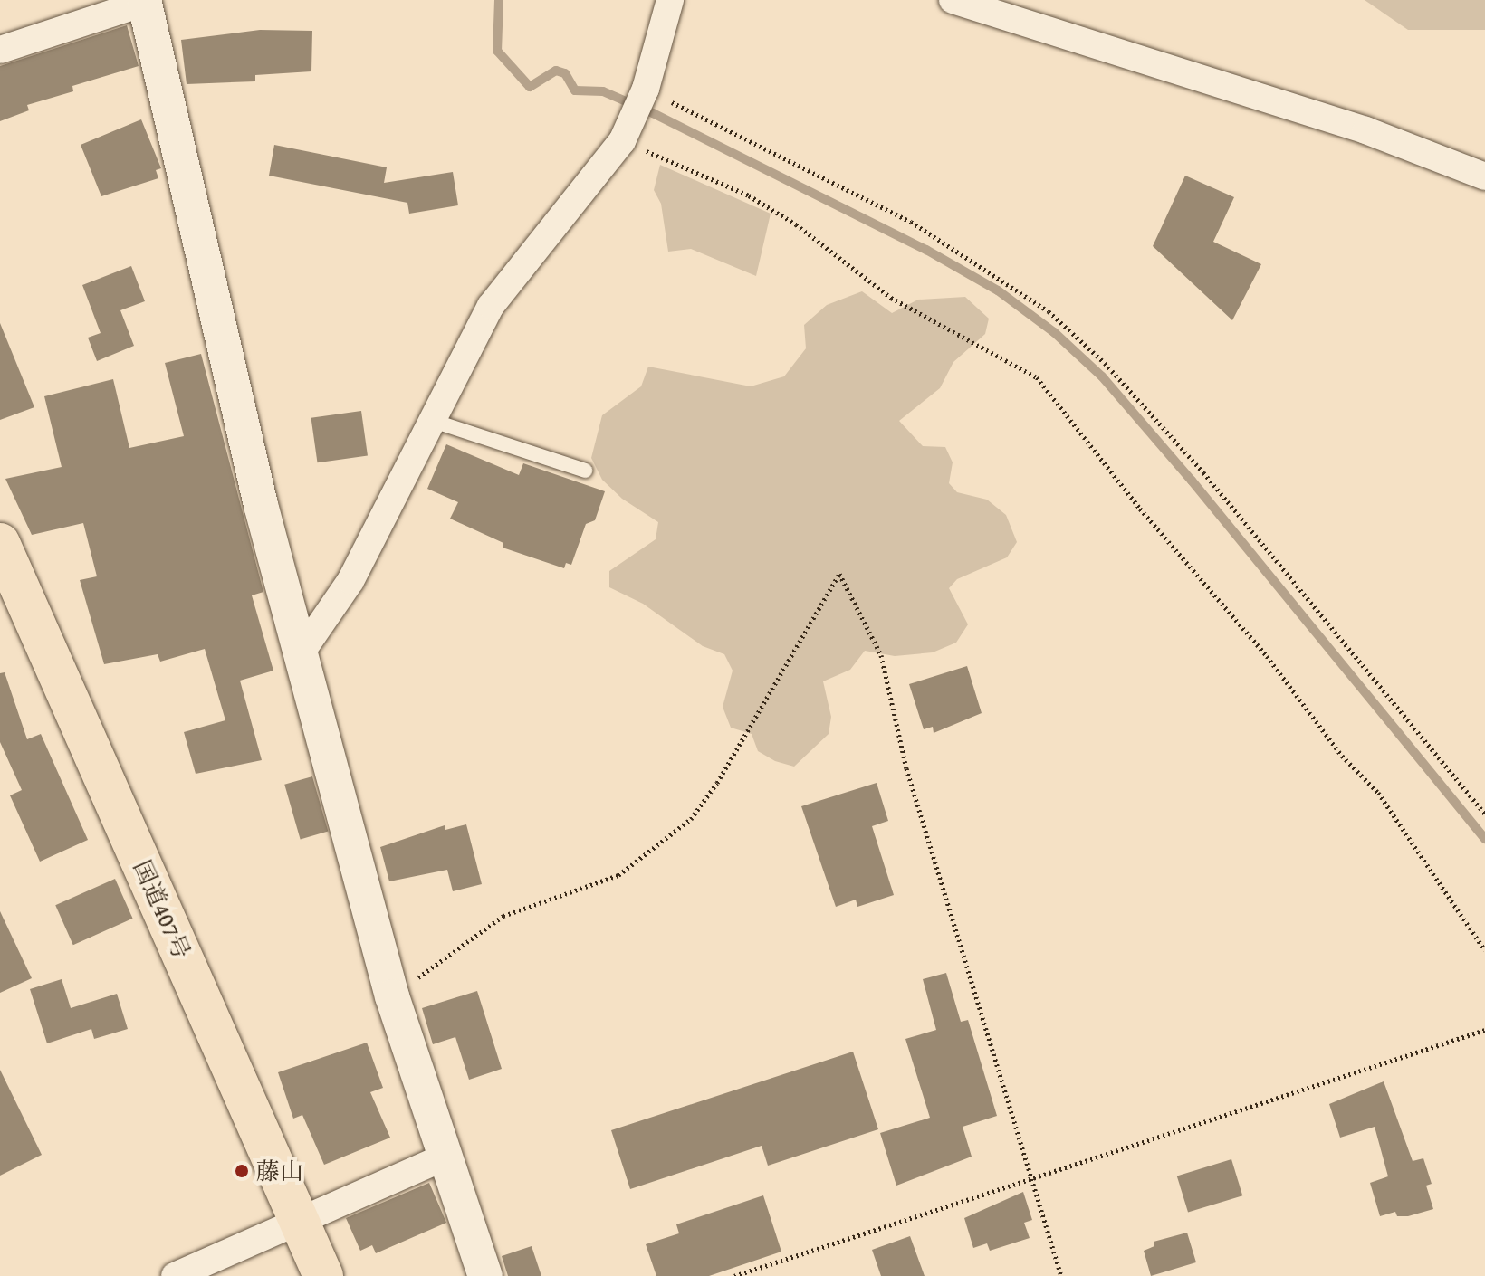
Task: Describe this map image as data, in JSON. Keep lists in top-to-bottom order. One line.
{"streets":{"highway":["国道407号"]},"places":["藤山"]}
